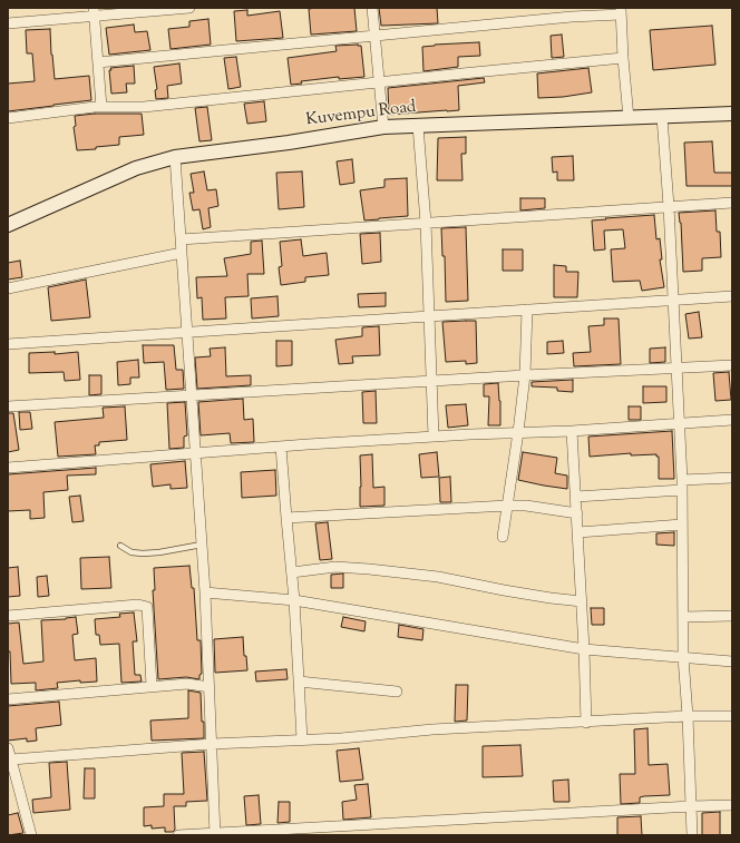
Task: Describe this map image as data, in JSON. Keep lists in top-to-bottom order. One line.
{"streets":{"main road":["Kuvempu Road"]}}
